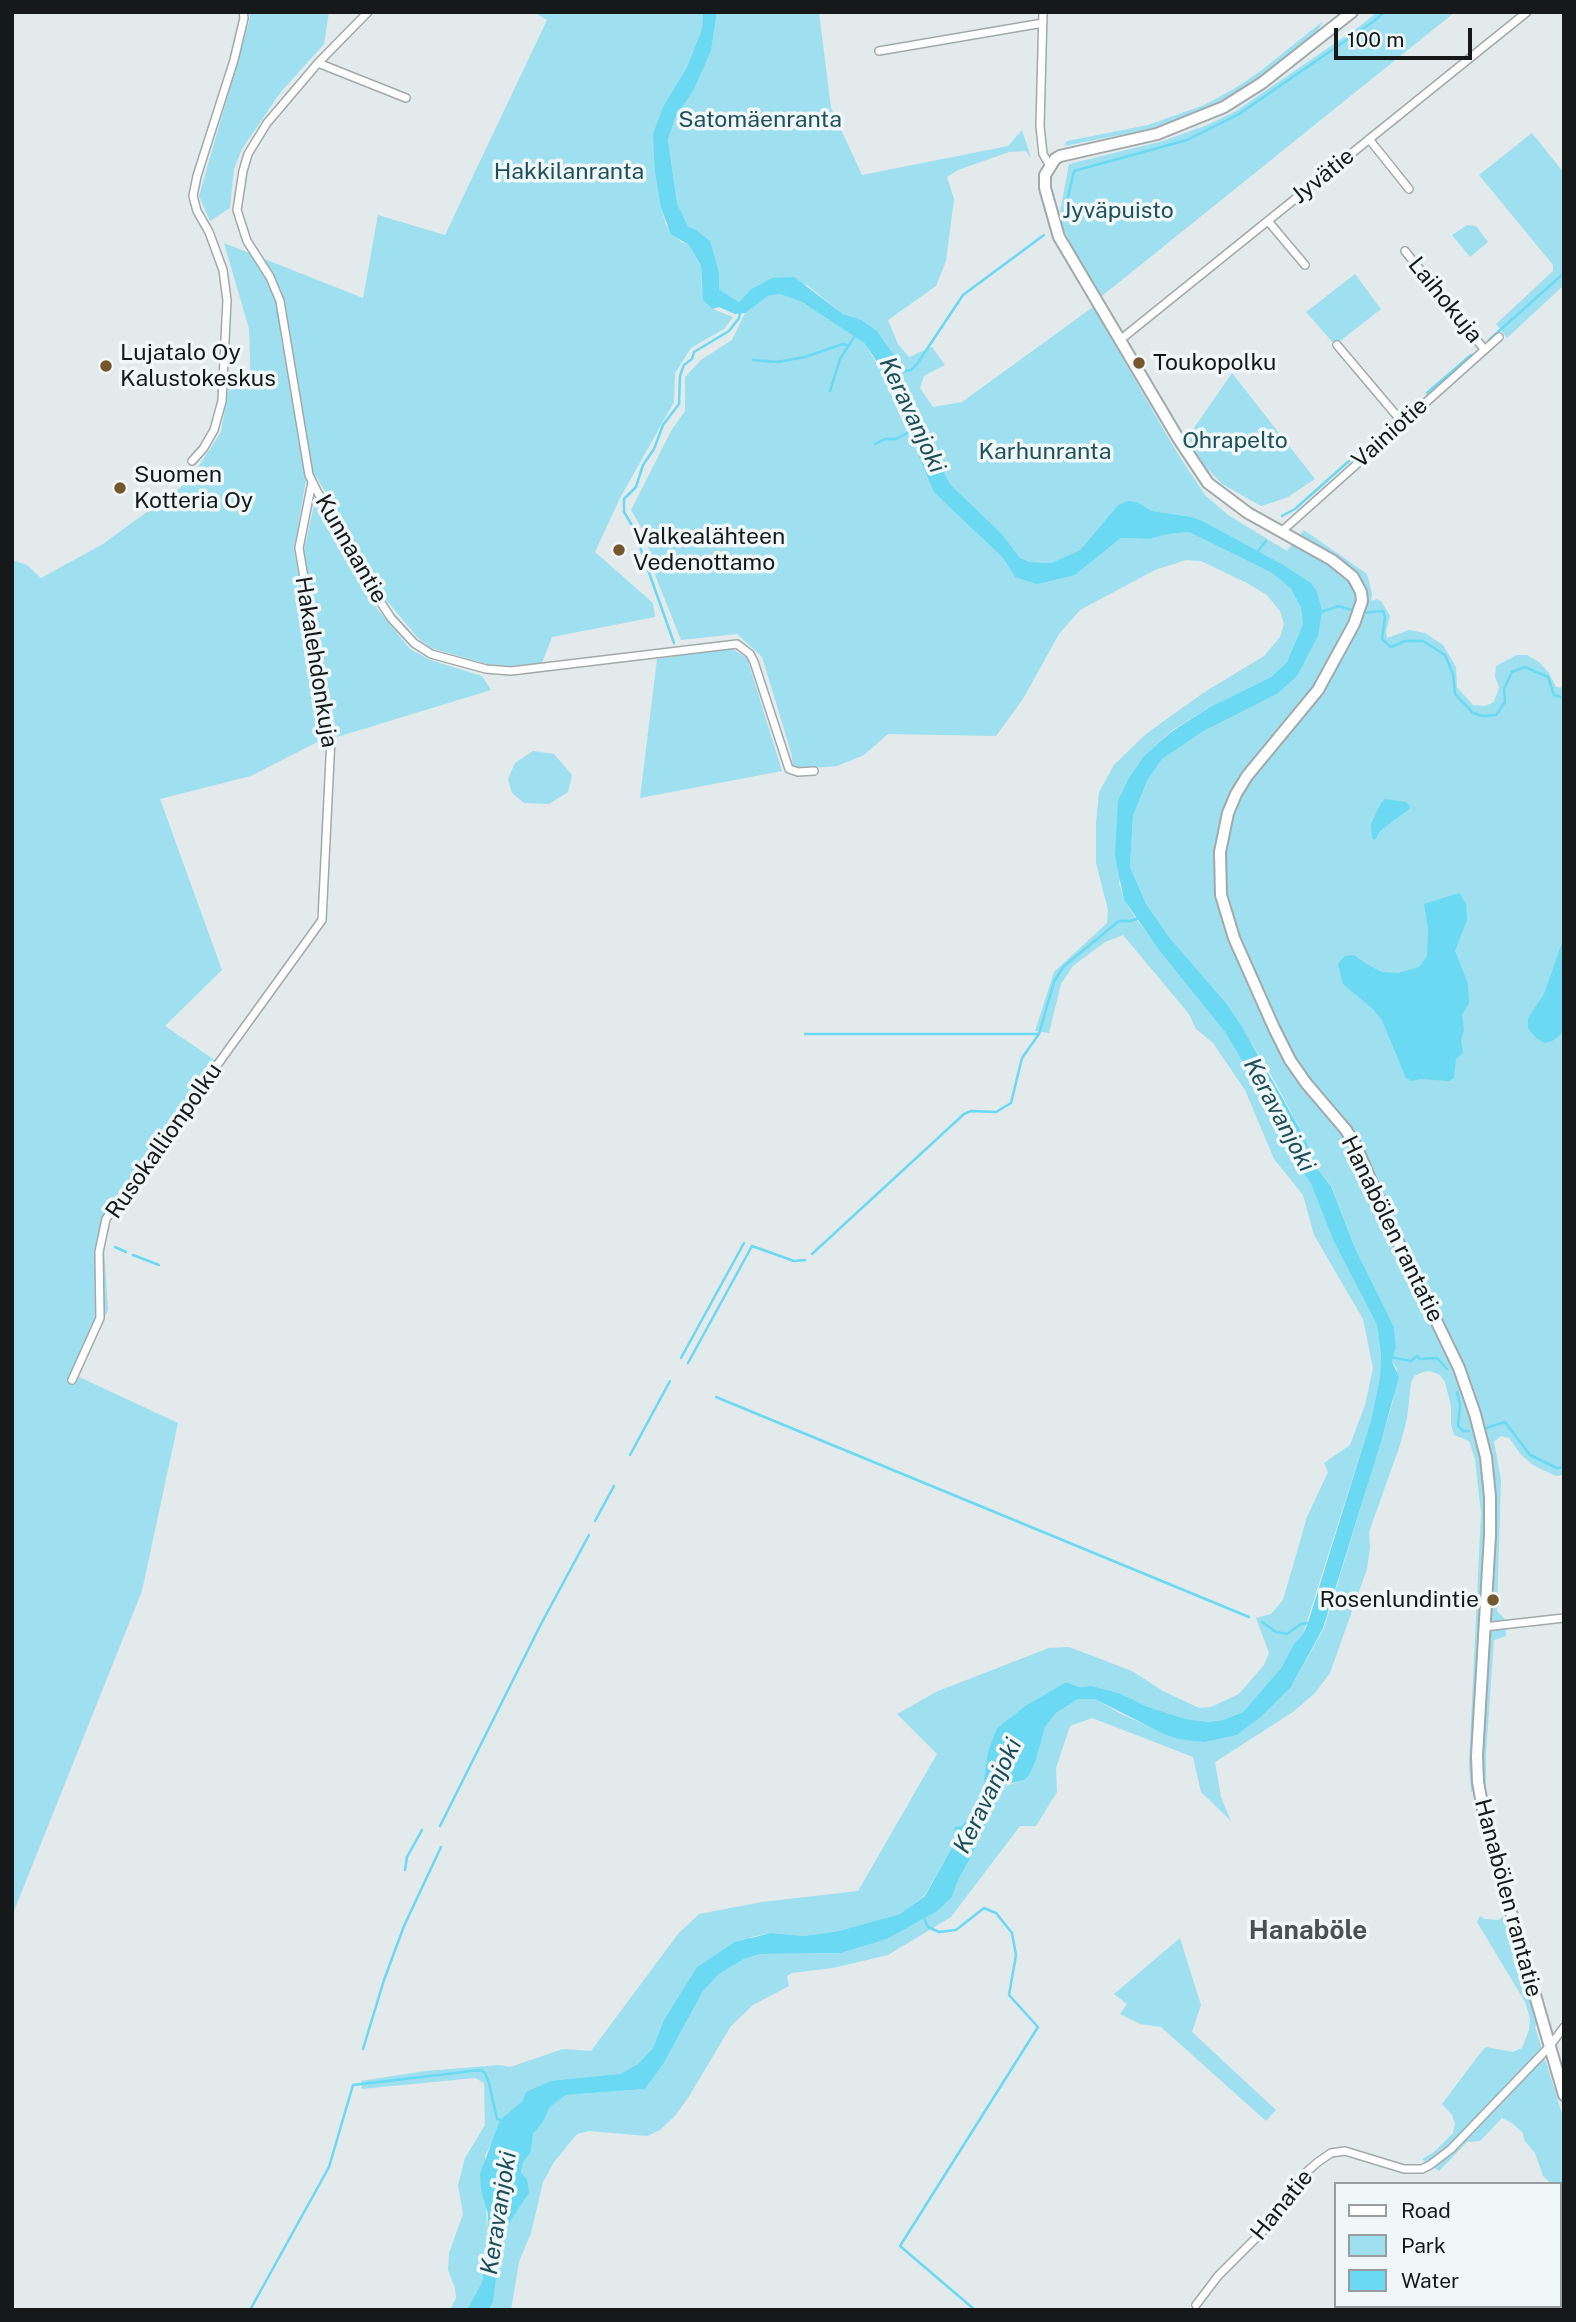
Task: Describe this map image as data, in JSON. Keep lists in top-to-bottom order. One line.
{"streets":{"street":["Jyvätie","Laihokuja","Vainiotie","Kunnaantie","Hakalehdonkuja","Rusokallionpolku","Hanabölen rantatie","Hanatie"]},"crossings":[["Jyvätie","Hanabölen rantatie"],["Laihokuja","Vainiotie"],["Vainiotie","Hanabölen rantatie"],["Kunnaantie","Hakalehdonkuja"],["Hakalehdonkuja","Rusokallionpolku"],["Hanabölen rantatie","Hanatie"]],"districts":["Hanaböle"],"water":["Keravanjoki"],"parks":["Satomäenranta","Hakkilanranta","Jyväpuisto","Ohrapelto","Karhunranta"],"places":["Toukopolku","Lujatalo Oy Kalustokeskus","Suomen Kotteria Oy","Valkealähteen Vedenottamo","Rosenlundintie"],"legend":["Road","Park","Water"],"scale_bar":"100 m"}
